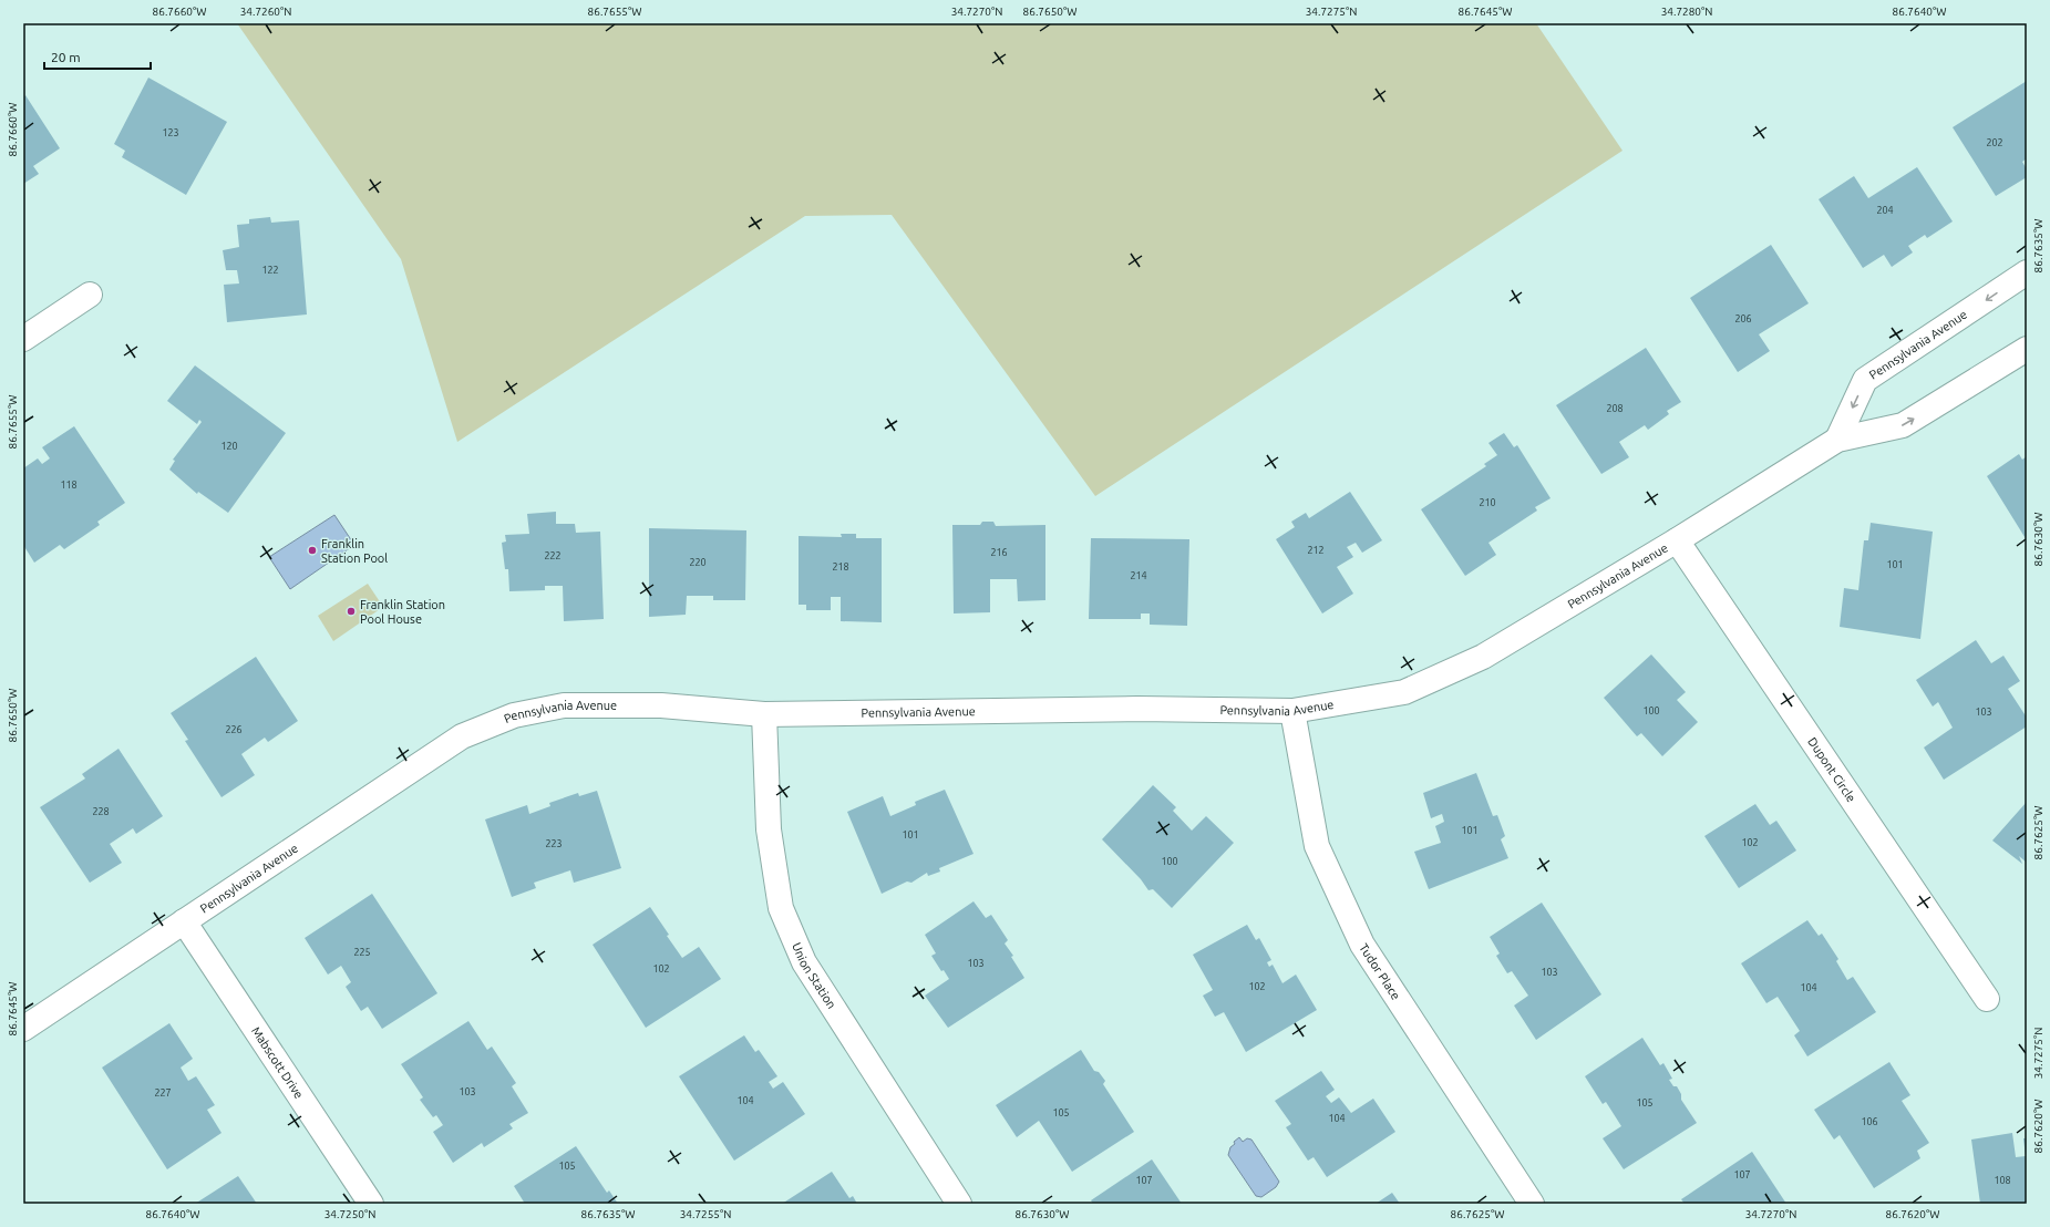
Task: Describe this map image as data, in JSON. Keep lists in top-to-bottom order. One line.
{"streets":{"street":["Pennsylvania Avenue","Dupont Circle","Tudor Place","Union Station","Mabscott Drive"]},"crossings":[["Pennsylvania Avenue","Dupont Circle"],["Pennsylvania Avenue","Tudor Place"],["Pennsylvania Avenue","Union Station"],["Pennsylvania Avenue","Mabscott Drive"]],"places":["Franklin Station Pool","Franklin Station Pool House"],"house_numbers":["123","202","204","122","206","208","120","118","210","212","216","222","220","101","218","214","100","103","226","228","101","101","102","223","100","225","103","102","103","102","104","103","227","104","105","105","104","106","105","107","107","108"],"scale_bar":"20 m","coordinates":["86.7660°W","34.7260°N","86.7655°W","34.7270°N","86.7650°W","34.7275°N","86.7645°W","34.7280°N","86.7640°W","86.7635°W","86.7630°W","86.7625°W","86.7620°W","34.7250°N","34.7255°N"]}
